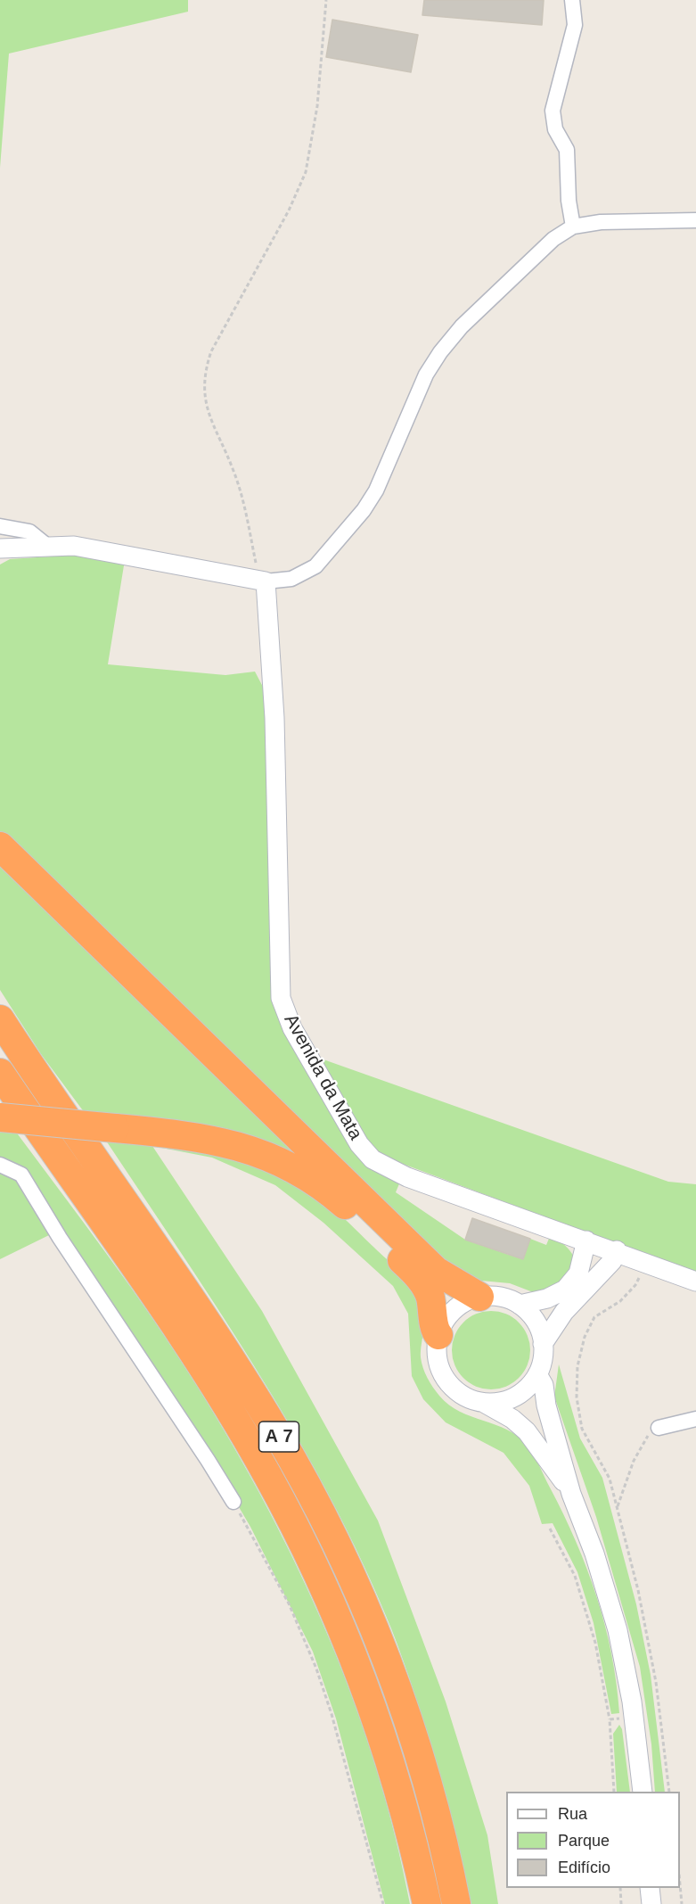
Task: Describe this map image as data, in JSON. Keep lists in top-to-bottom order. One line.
{"streets":{"highway":["A 7"],"street":["Avenida da Mata"]},"legend":["Rua","Parque","Edifício"]}
